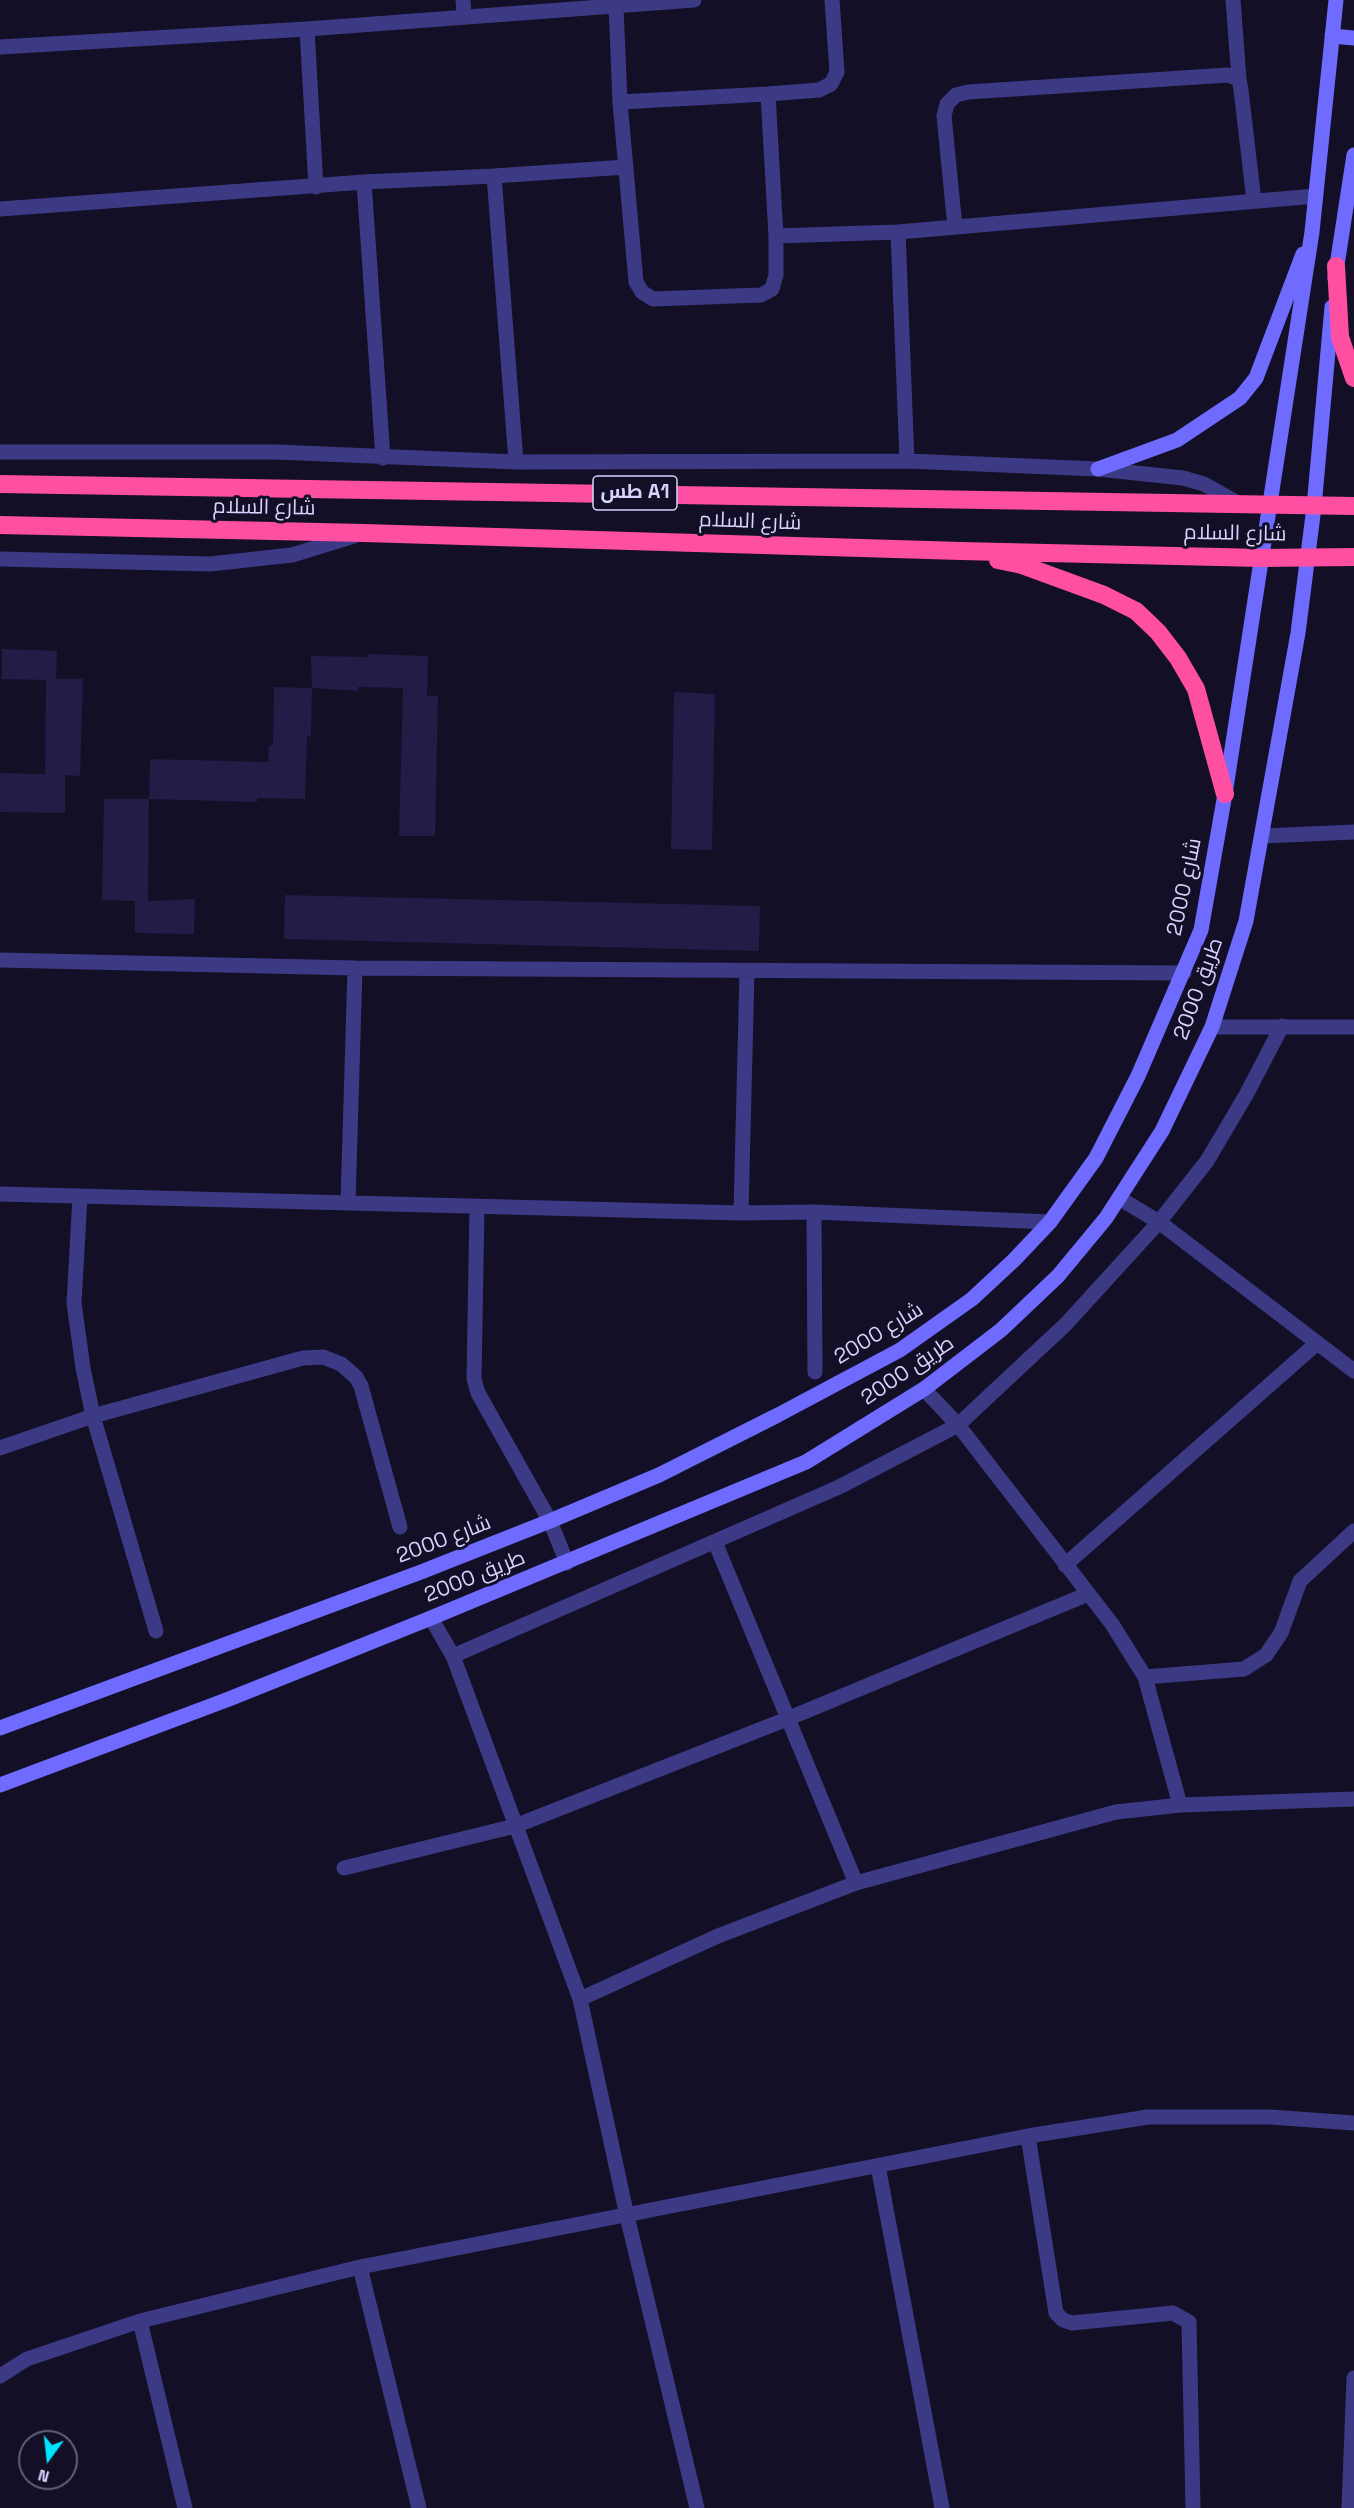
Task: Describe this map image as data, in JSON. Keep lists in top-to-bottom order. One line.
{"streets":{"highway":["طس A1","شارع السلام"],"street":["شارع 2000","طريق 2000"]},"crossings":[["شارع السلام","شارع 2000"],["شارع السلام","طريق 2000"]],"north":"bottom"}
